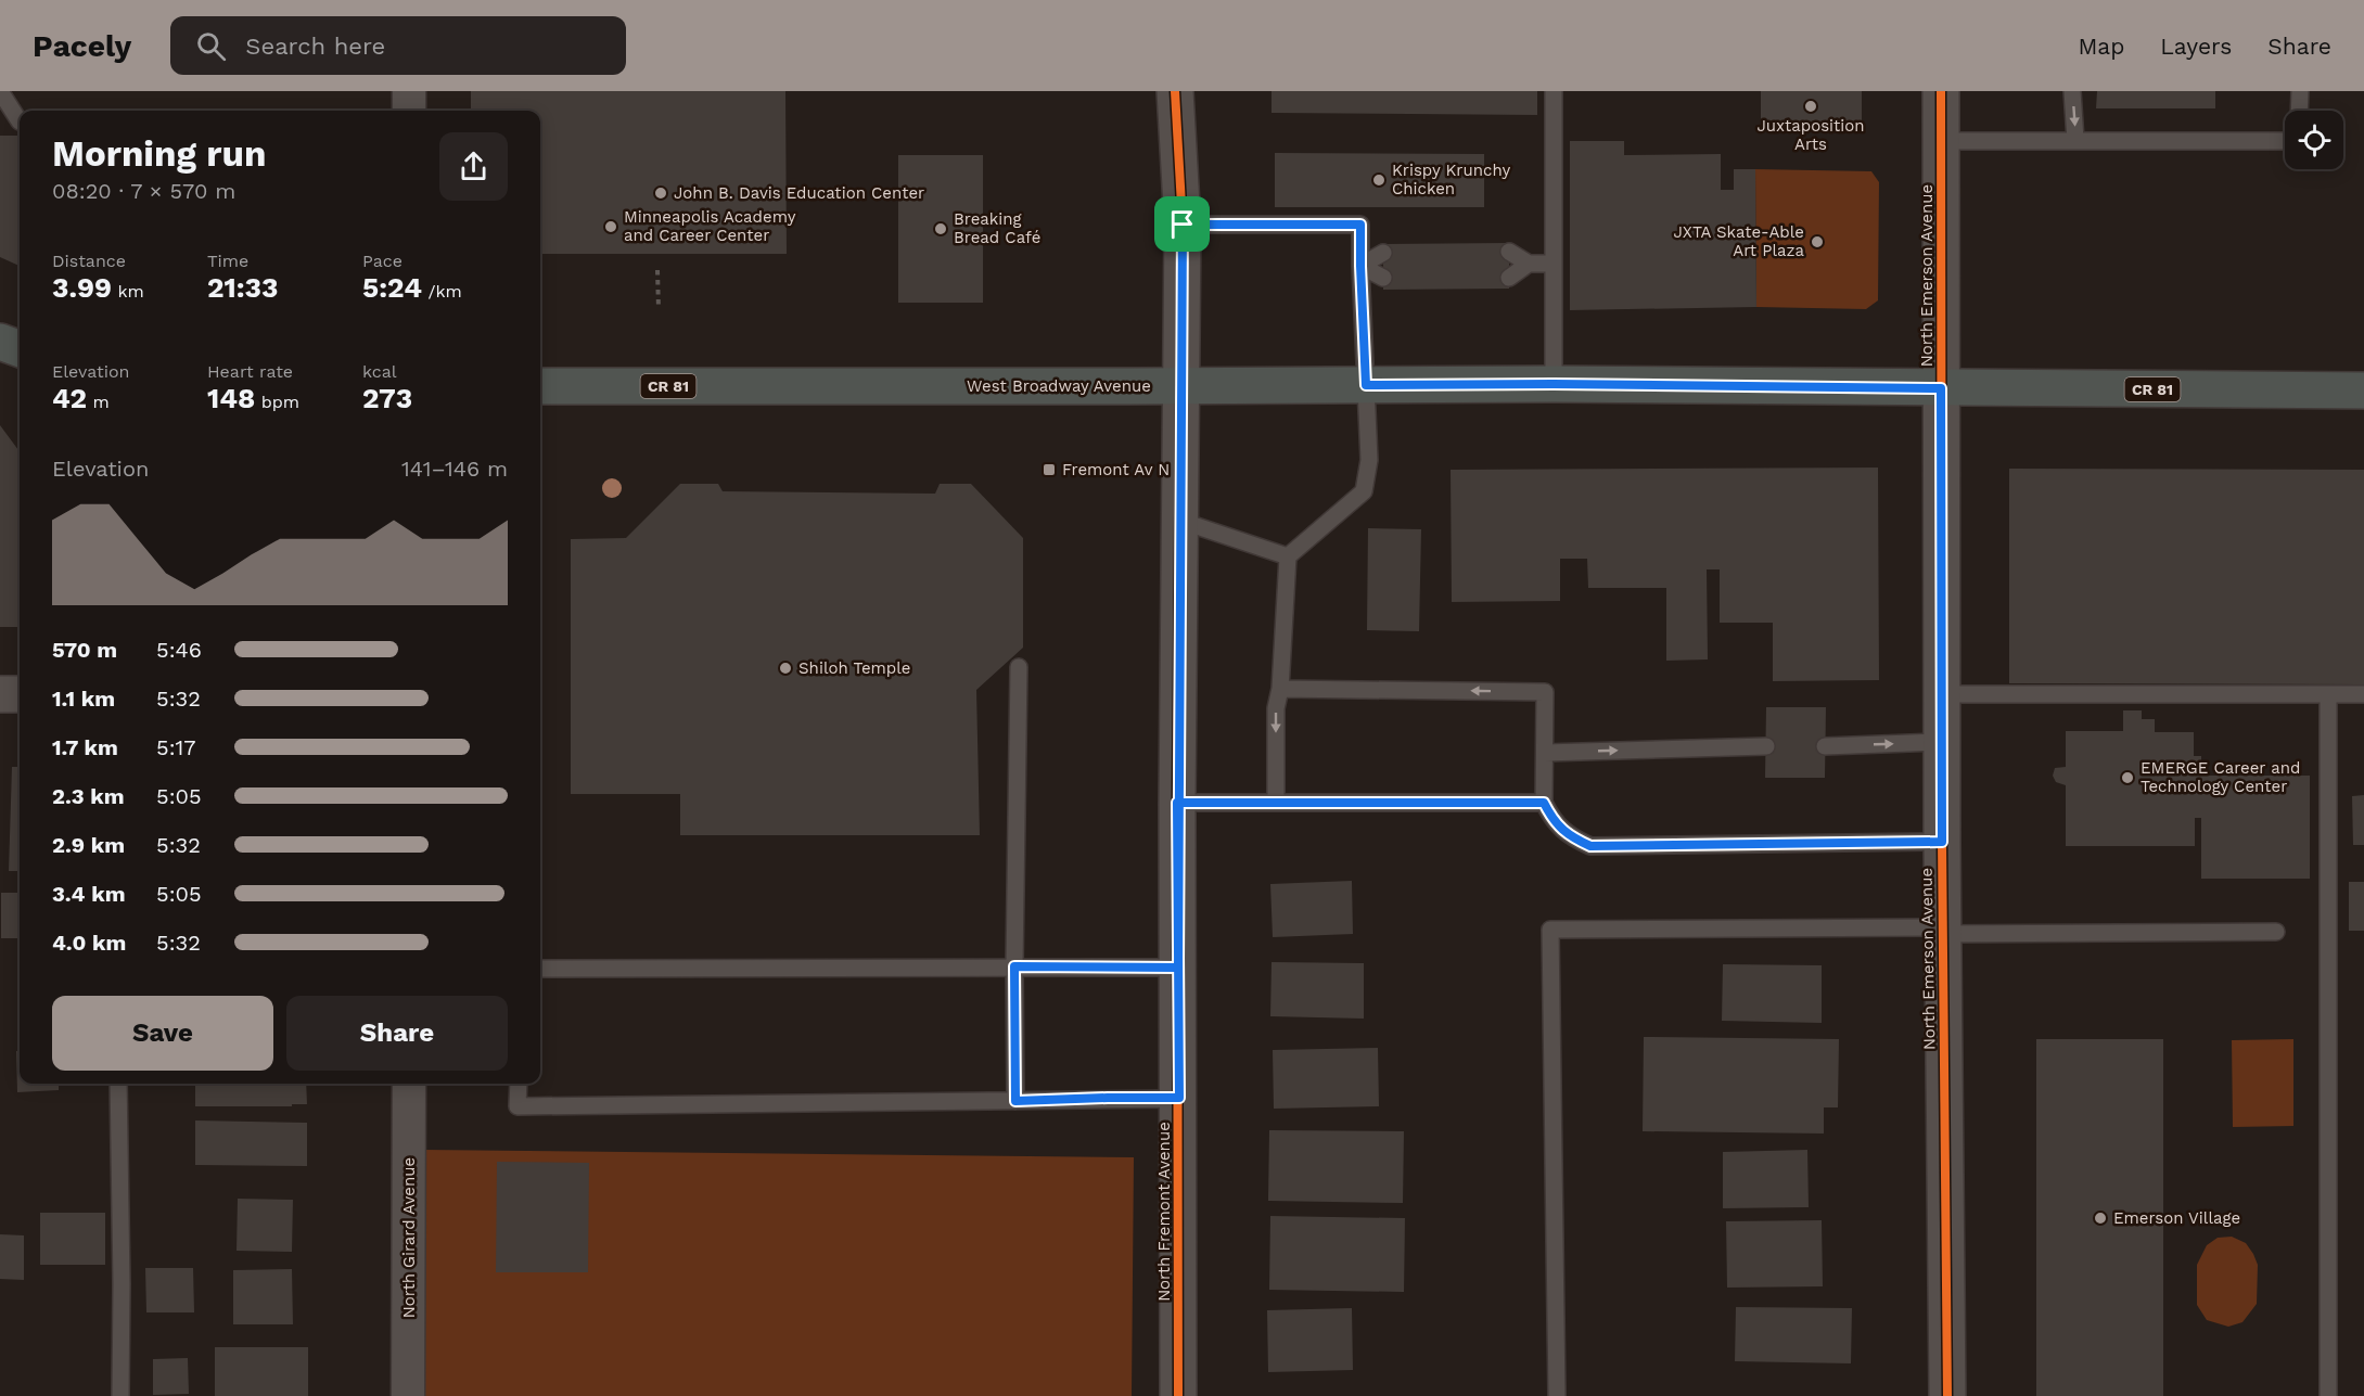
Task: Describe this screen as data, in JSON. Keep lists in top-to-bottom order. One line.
{"streets":{"main road":["CR 81","West Broadway Avenue"],"street":["North Emerson Avenue","North Fremont Avenue","North Girard Avenue"]},"crossings":[["North Emerson Avenue","West Broadway Avenue"],["West Broadway Avenue","North Fremont Avenue"]],"places":{"other":["Juxtaposition Arts","Krispy Krunchy Chicken","John B. Davis Education Center","Minneapolis Academy and Career Center","Breaking Bread Café","JXTA Skate-Able Art Plaza","Shiloh Temple","EMERGE Career and Technology Center","Emerson Village"],"transit":["Fremont Av N"]},"page":{"header":"Pacely","search":"Search here","nav":["Map","Layers","Share"],"heading":["Morning run","08:20 · 7 × 570 m"],"stats":[["Distance","3.99 km"],["Time","21:33"],["Pace","5:24 /km"],["Elevation","42 m"],["Heart rate","148 bpm"],["kcal","273"]],"chart":["Elevation","141–146 m"],"list":[{"name":"570 m","note":"5:46"},{"name":"1.1 km","note":"5:32"},{"name":"1.7 km","note":"5:17"},{"name":"2.3 km","note":"5:05"},{"name":"2.9 km","note":"5:32"},{"name":"3.4 km","note":"5:05"},{"name":"4.0 km","note":"5:32"}],"buttons":["Save","Share"]}}
